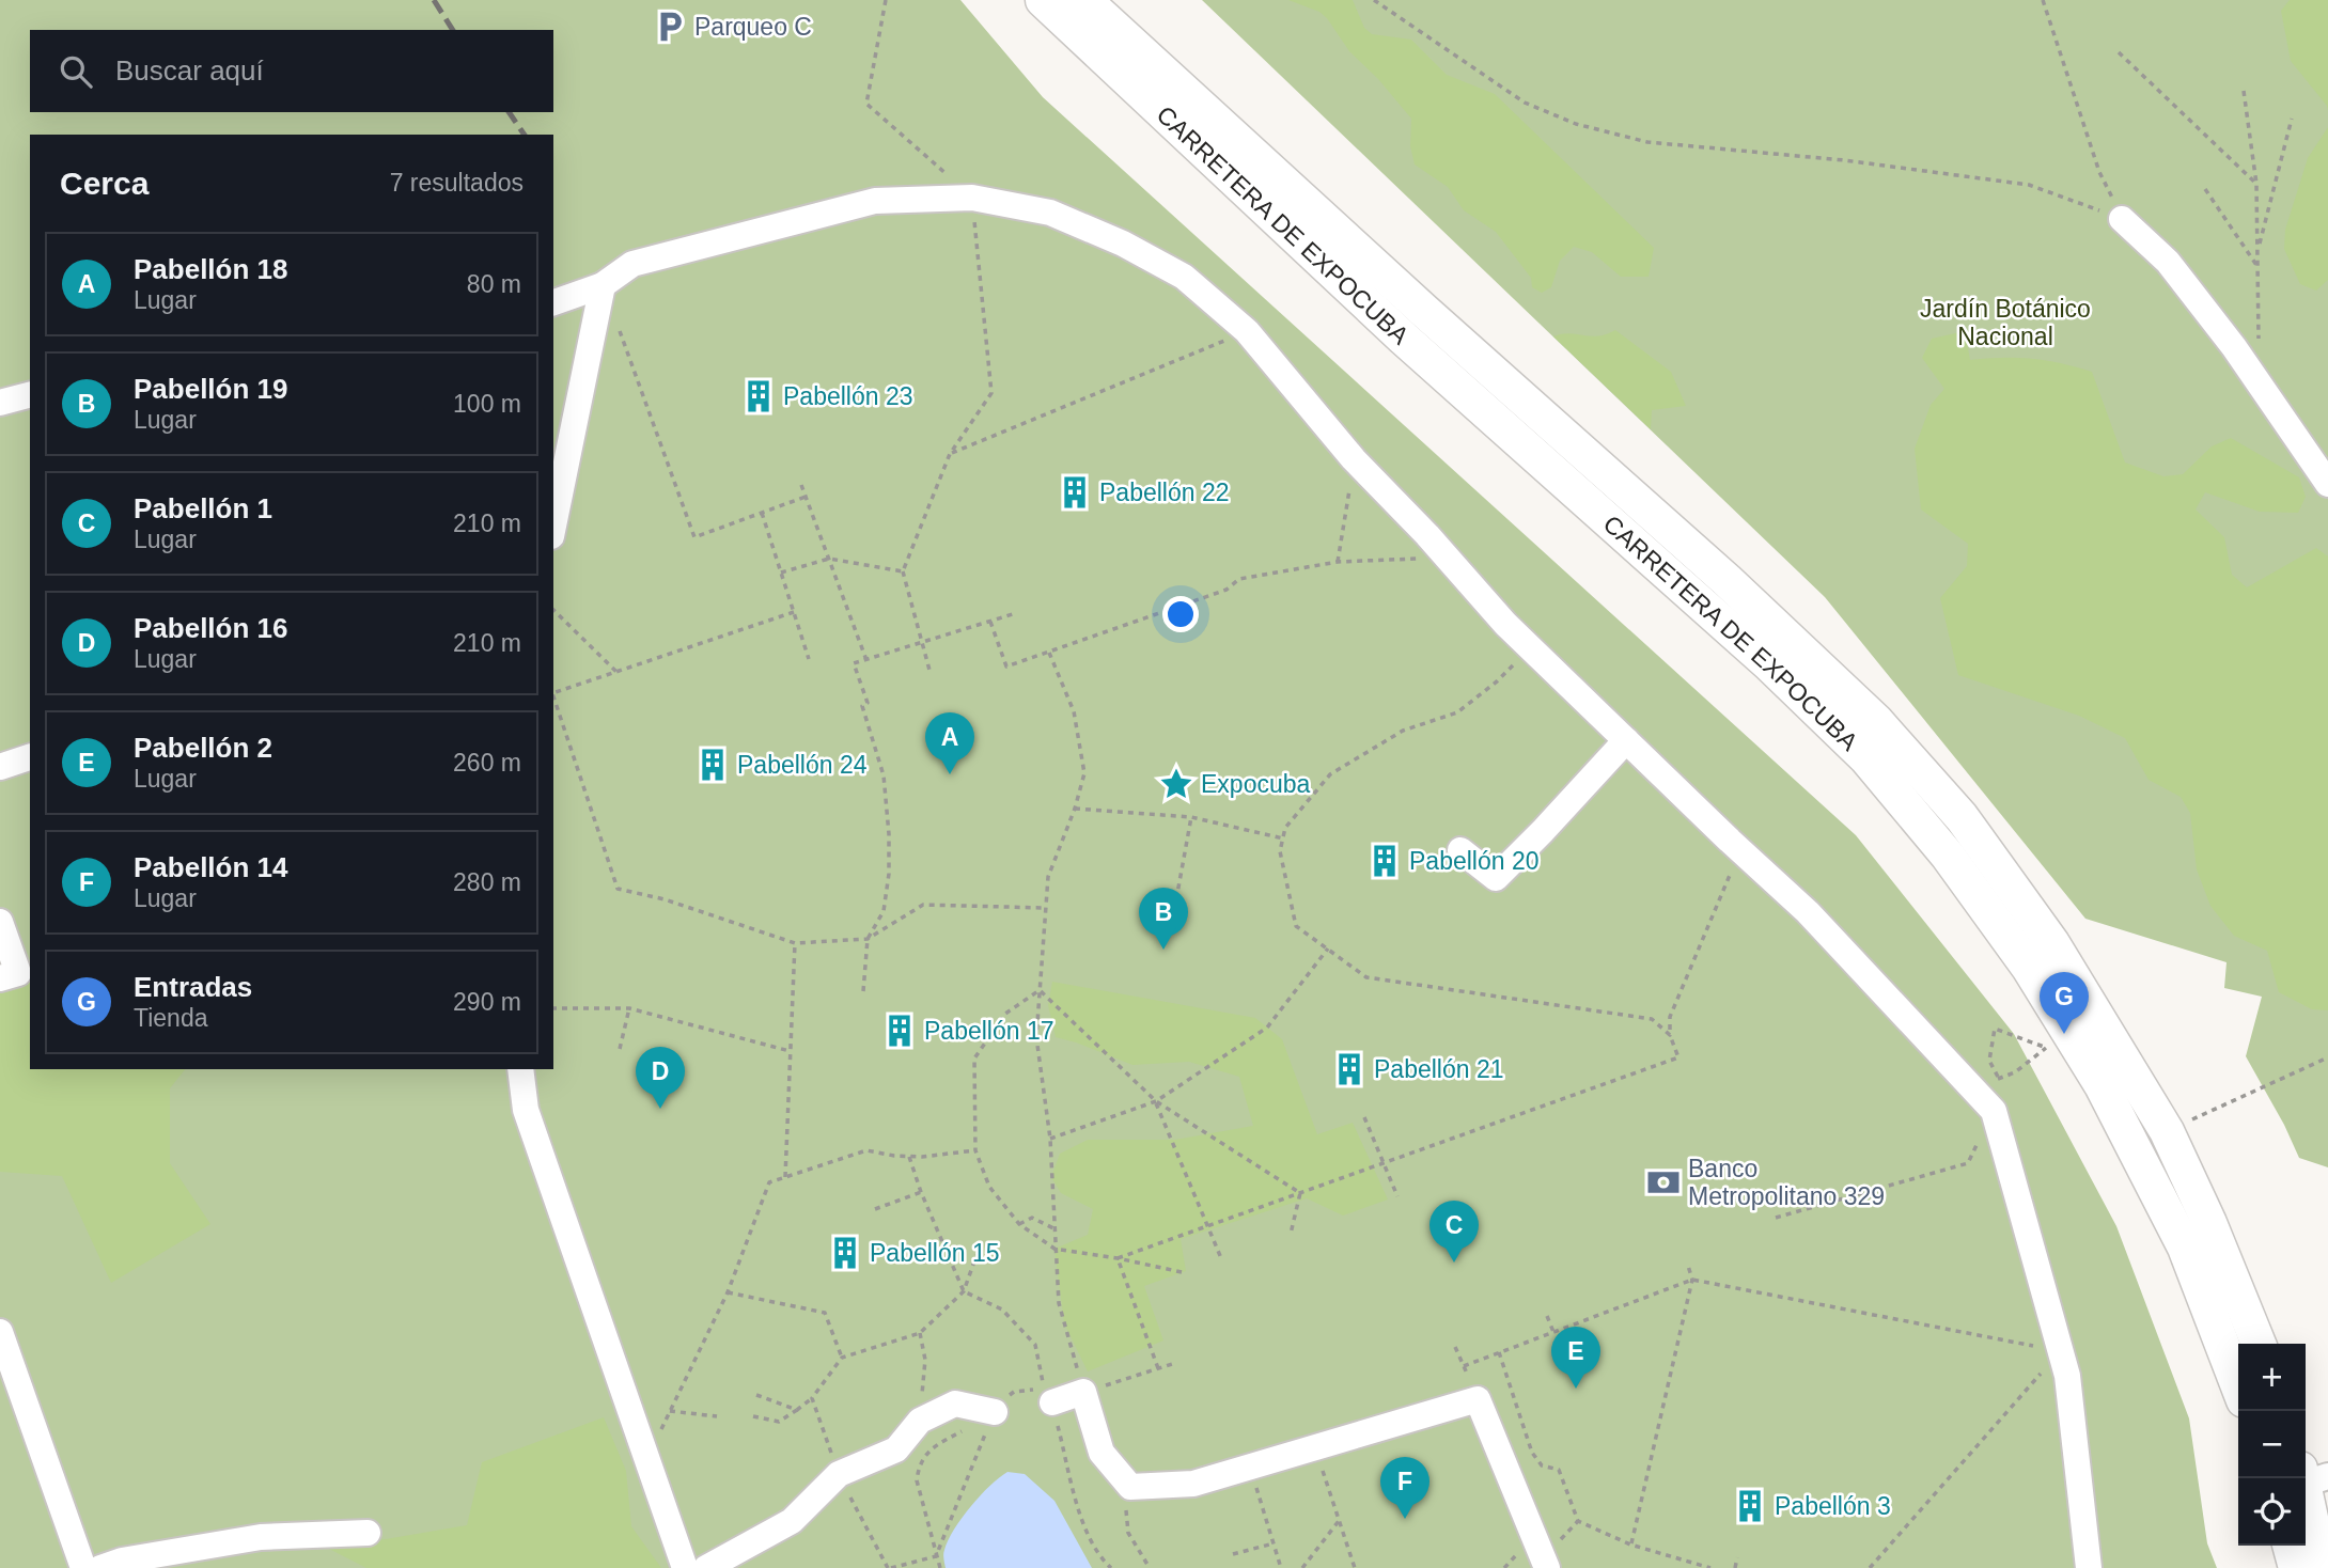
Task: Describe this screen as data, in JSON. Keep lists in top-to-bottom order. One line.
{"streets":{"main road":["CARRETERA DE EXPOCUBA"]},"parks":["Jardín Botánico Nacional"],"places":{"parking":["Parqueo C"],"building":["Pabellón 23","Pabellón 22","Pabellón 24","Pabellón 20","Pabellón 17","Pabellón 21","Pabellón 15","Pabellón 3"],"place":["Expocuba"],"bank":["Banco Metropolitano 329"]},"page":{"search":"Buscar aquí","heading":["Cerca","7 resultados"],"list":[{"mark":"A","name":"Pabellón 18","note":"Lugar","value":"80 m"},{"mark":"B","name":"Pabellón 19","note":"Lugar","value":"100 m"},{"mark":"C","name":"Pabellón 1","note":"Lugar","value":"210 m"},{"mark":"D","name":"Pabellón 16","note":"Lugar","value":"210 m"},{"mark":"E","name":"Pabellón 2","note":"Lugar","value":"260 m"},{"mark":"F","name":"Pabellón 14","note":"Lugar","value":"280 m"},{"mark":"G","name":"Entradas","note":"Tienda","value":"290 m"}],"pins":["A","B","G","D","C","E","F"],"map_buttons":["+","−"]}}
